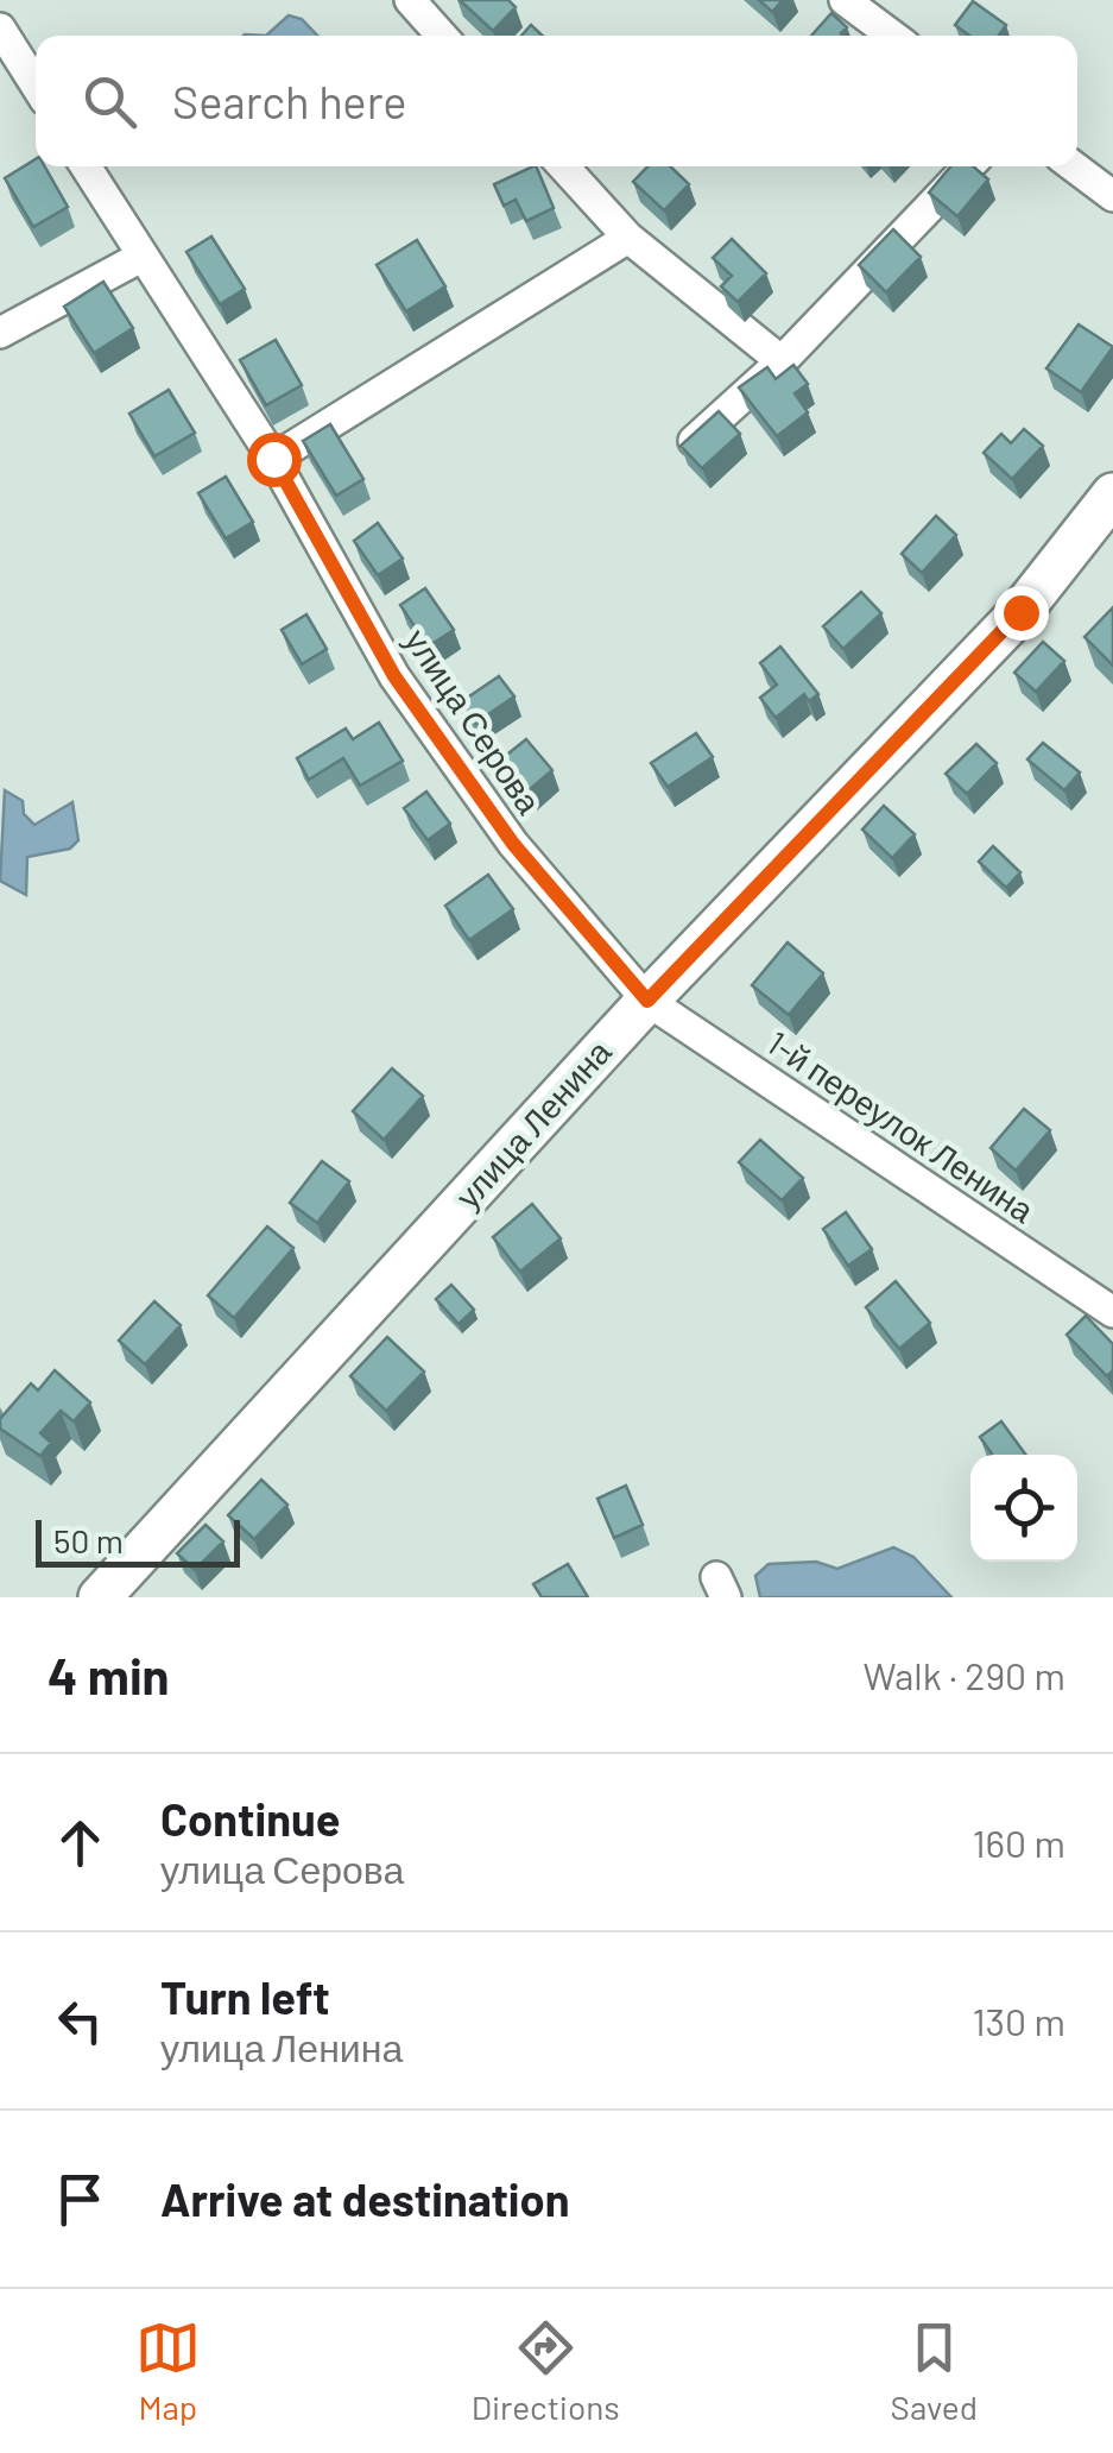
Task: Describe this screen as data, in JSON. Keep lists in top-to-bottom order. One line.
{"streets":{"main road":["улица Ленина"],"street":["улица Серова","1-й переулок Ленина"]},"crossings":[["улица Серова","улица Ленина"],["улица Серова","1-й переулок Ленина"],["улица Ленина","1-й переулок Ленина"]],"scale_bar":"50 m","page":{"search":"Search here","scale":"50 m","heading":["4 min","Walk · 290 m"],"list":[["Continue","улица Серова","160 m"],["Turn left","улица Ленина","130 m"],"Arrive at destination"],"nav":["Map","Directions","Saved"]}}
